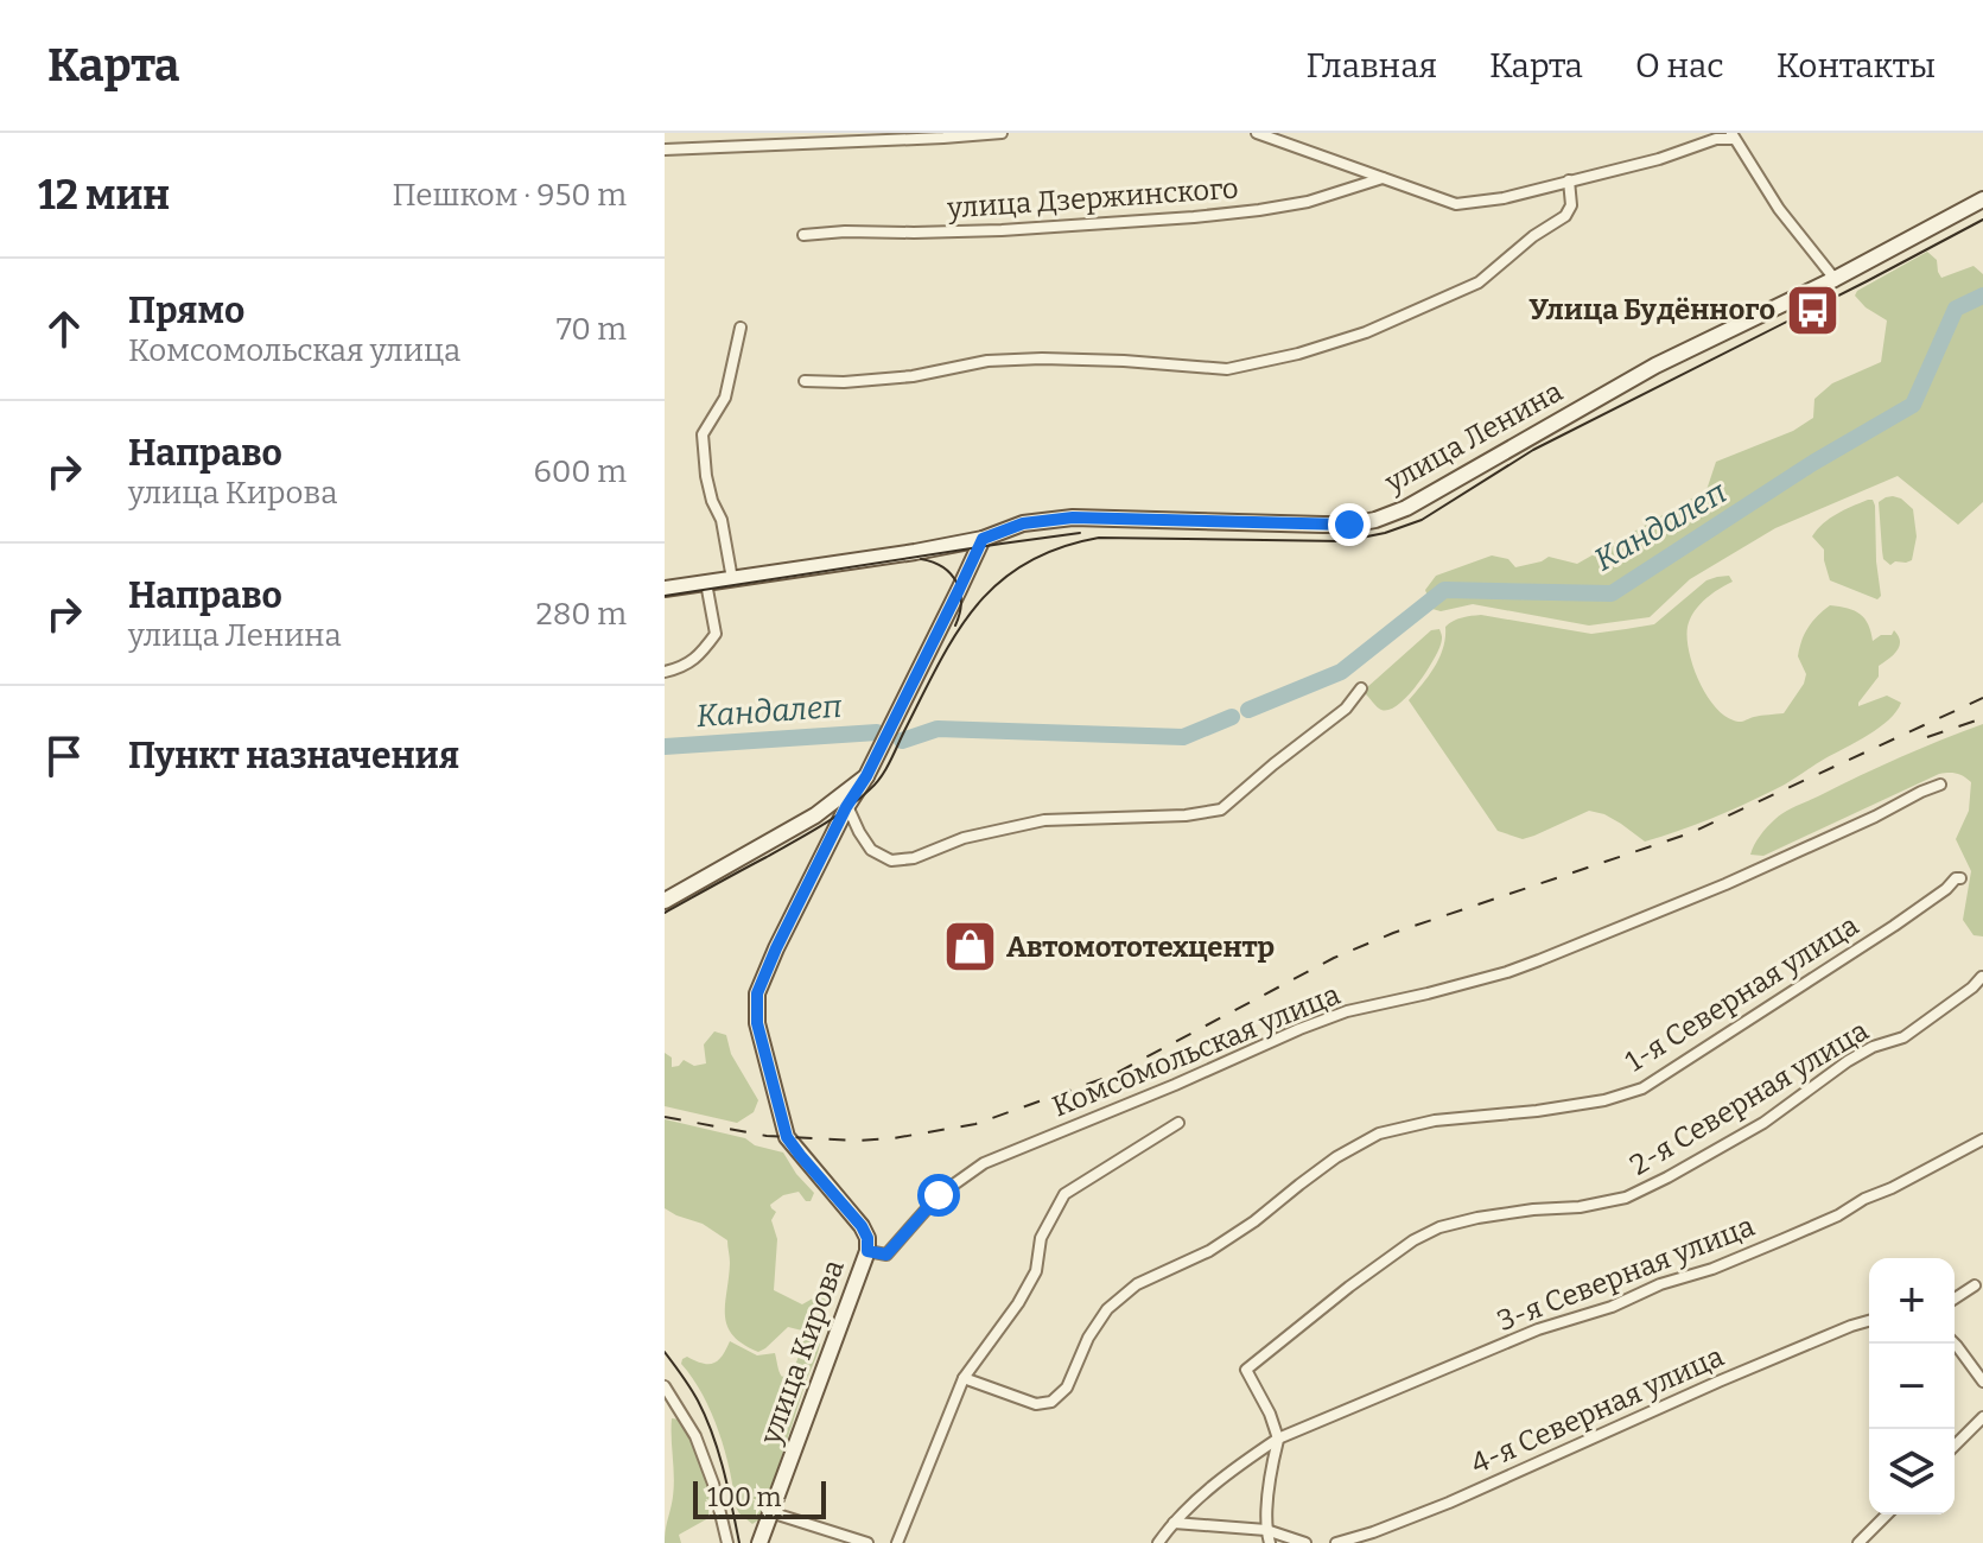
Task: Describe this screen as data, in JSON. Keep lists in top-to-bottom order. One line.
{"streets":{"main road":["улица Ленина","улица Кирова"],"street":["улица Дзержинского","1-я Северная улица","Комсомольская улица","2-я Северная улица","3-я Северная улица","4-я Северная улица"]},"crossings":[["улица Ленина","улица Кирова"],["Комсомольская улица","улица Кирова"],["2-я Северная улица","3-я Северная улица"]],"water":["Кандалеп"],"places":{"bus stop":["Улица Будённого"],"shop":["Автомототехцентр"]},"scale_bar":"100 m","page":{"header":"Карта","nav":["Главная","Карта","О нас","Контакты"],"heading":["12 мин","Пешком · 950 m"],"list":[["Прямо","Комсомольская улица","70 m"],["Направо","улица Кирова","600 m"],["Направо","улица Ленина","280 m"],"Пункт назначения"],"map_buttons":["+","−"],"scale":"100 m"}}
